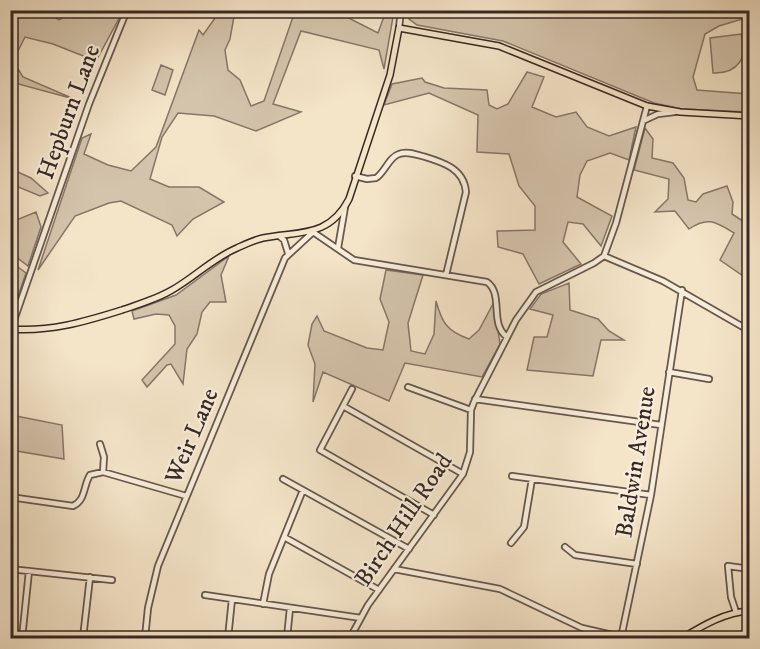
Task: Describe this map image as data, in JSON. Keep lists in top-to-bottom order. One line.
{"streets":{"street":["Hepburn Lane","Weir Lane","Baldwin Avenue","Birch Hill Road"]}}
